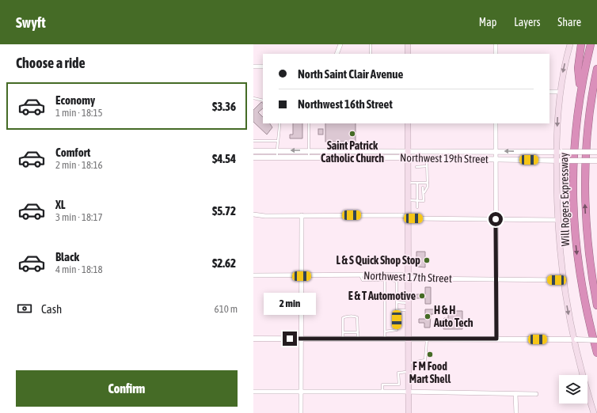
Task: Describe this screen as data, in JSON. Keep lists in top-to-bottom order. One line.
{"streets":{"highway":["Will Rogers Expressway"],"street":["Northwest 19th Street","Northwest 17th Street"]},"places":["Saint Patrick Catholic Church","L & S Quick Shop Stop","E & T Automotive","H & H Auto Tech","F M Food Mart Shell"],"page":{"header":"Swyft","nav":["Map","Layers","Share"],"heading":"Choose a ride","banner":["North Saint Clair Avenue","Northwest 16th Street"],"list":[{"name":"Economy","note":"1 min · 18:15","value":"$3.36"},{"name":"Comfort","note":"2 min · 18:16","value":"$4.54"},{"name":"XL","note":"3 min · 18:17","value":"$5.72"},{"name":"Black","note":"4 min · 18:18","value":"$2.62"}],"pay":["Cash","610 m"],"bubble":"2 min","buttons":"Confirm"}}
